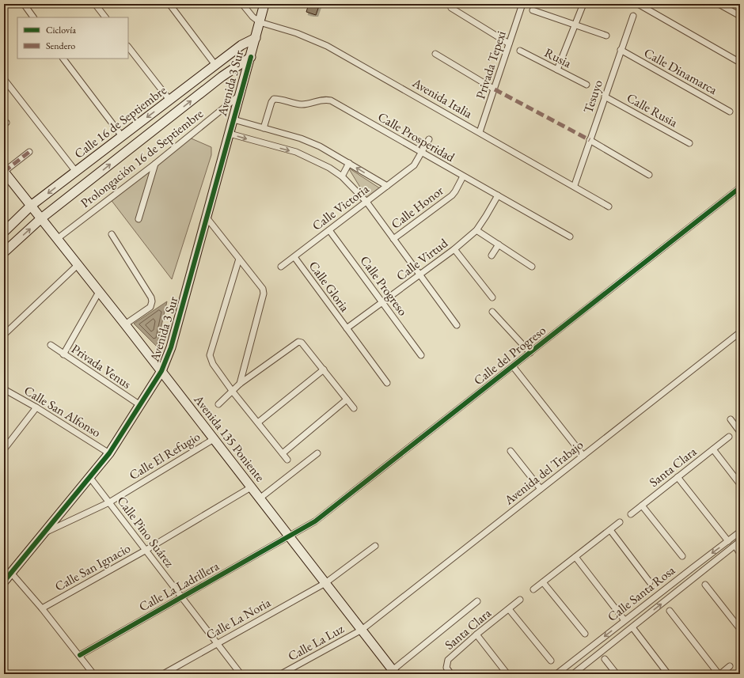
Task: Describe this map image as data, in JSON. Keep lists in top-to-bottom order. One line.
{"streets":{"main road":["Avenida 3 Sur","Calle 16 de Septiembre","Avenida 135 Poniente"],"street":["Rusia","Privada Tepexi","Calle Dinamarca","Tesuyo","Avenida Italia","Calle Rusia","Calle Prosperidad","Prolongación 16 de Septiembre","Calle Victoria","Calle Honor","Calle Virtud","Calle Progreso","Calle Gloria","Calle del Progreso","Privada Venus","Calle San Alfonso","Calle El Refugio","Santa Clara","Avenida del Trabajo","Calle Pino Suárez","Calle San Ignacio","Calle La Ladrillera","Calle Santa Rosa","Calle La Noria","Calle La Luz"]},"crossings":[["Privada Tepexi","Avenida Italia"],["Calle Dinamarca","Tesuyo"],["Avenida 3 Sur","Avenida Italia"],["Avenida 3 Sur","Calle 16 de Septiembre"],["Avenida 3 Sur","Prolongación 16 de Septiembre"],["Avenida 3 Sur","Privada Venus"],["Avenida 3 Sur","Calle San Alfonso"],["Avenida 3 Sur","Avenida 135 Poniente"],["Avenida 3 Sur","Calle El Refugio"],["Avenida 3 Sur","Calle Pino Suárez"],["Tesuyo","Avenida Italia"],["Tesuyo","Calle Rusia"],["Calle 16 de Septiembre","Avenida 135 Poniente"],["Calle Prosperidad","Calle Victoria"],["Calle Prosperidad","Calle Honor"],["Calle Prosperidad","Calle Virtud"],["Prolongación 16 de Septiembre","Avenida 135 Poniente"],["Calle Victoria","Calle Progreso"],["Calle Victoria","Calle Gloria"],["Calle Virtud","Calle Progreso"],["Calle Virtud","Calle Gloria"],["Calle del Progreso","Avenida 135 Poniente"],["Calle del Progreso","Calle La Ladrillera"],["Avenida 135 Poniente","Calle El Refugio"],["Avenida 135 Poniente","Avenida del Trabajo"],["Avenida 135 Poniente","Calle San Ignacio"],["Avenida 135 Poniente","Calle La Ladrillera"],["Avenida 135 Poniente","Calle La Noria"],["Avenida 135 Poniente","Calle La Luz"],["Calle El Refugio","Calle Pino Suárez"],["Avenida del Trabajo","Calle La Luz"],["Calle Pino Suárez","Calle San Ignacio"],["Calle Pino Suárez","Calle La Ladrillera"],["Calle Pino Suárez","Calle La Noria"]],"legend":["Ciclovía","Sendero"]}
